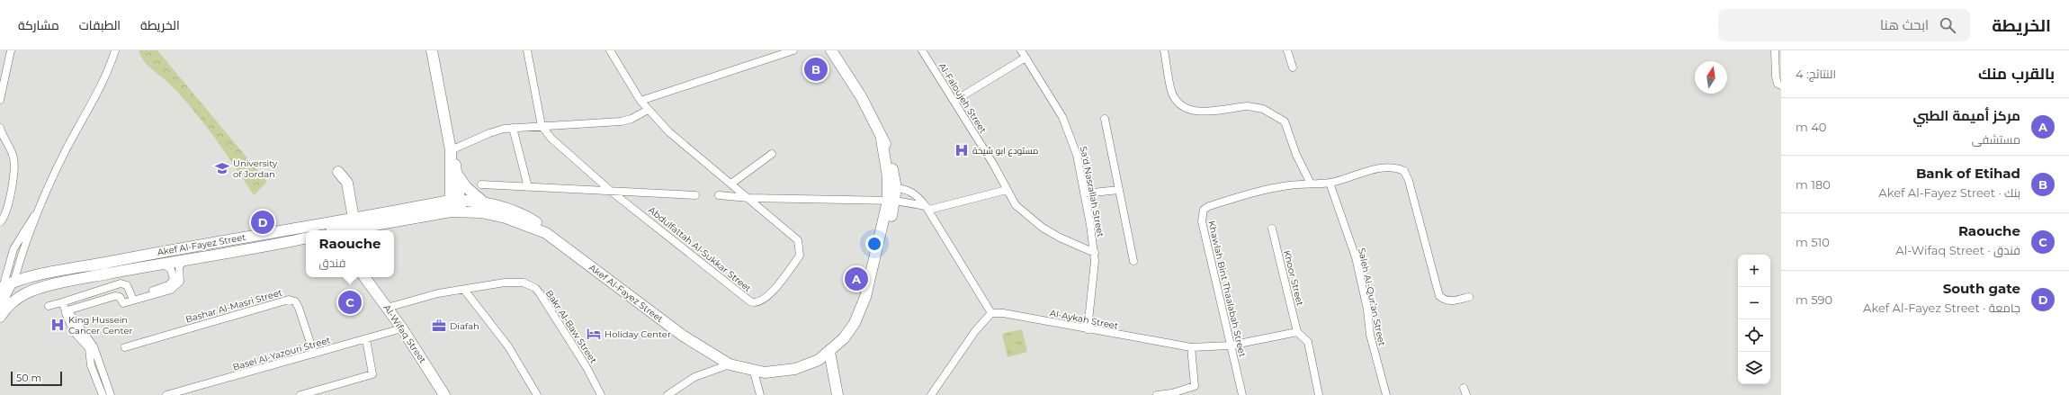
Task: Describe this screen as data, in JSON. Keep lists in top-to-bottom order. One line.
{"streets":{"main road":["Akef Al-Fayez Street","Al-Wifaq Street"],"street":["Al-Faloujeh Street","Sa'd Nasrallah Street","Abdulfattah Al-Sukkar Street","Khoor Street","Khawlah Bint Thaalabah Street","Saleh Al-Qur’an Street","Bashar Al-Masri Street","Al-Aykah Street","Bakr Al-Baw Street","Basel Al-Yazouri Street"]},"crossings":[["Al-Faloujeh Street","Sa'd Nasrallah Street"],["Sa'd Nasrallah Street","Al-Aykah Street"],["Khoor Street","Al-Aykah Street"],["Khawlah Bint Thaalabah Street","Saleh Al-Qur’an Street"],["Khawlah Bint Thaalabah Street","Al-Aykah Street"],["Bashar Al-Masri Street","Basel Al-Yazouri Street"],["Bakr Al-Baw Street","Al-Wifaq Street"],["Al-Wifaq Street","Basel Al-Yazouri Street"]],"places":{"hospital":["مستودع ابو شيخة","King Hussein Cancer Center"],"school or university":["University of Jordan"],"office":["Diafah"],"hotel":["Holiday Center"]},"scale_bar":"50 m","north":"top","page":{"header":"الخريطة","search":"ابحث هنا","nav":["الخريطة","الطبقات","مشاركة"],"heading":["بالقرب منك","النتائج: 4"],"pins":["B","D","A","C"],"list":[{"mark":"A","name":"مركز أميمة الطبي","note":"مستشفى","value":"40 m"},{"mark":"B","name":"Bank of Etihad","note":"بنك · Akef Al-Fayez Street","value":"180 m"},{"mark":"C","name":"Raouche","note":"فندق · Al-Wifaq Street","value":"510 m"},{"mark":"D","name":"South gate","note":"جامعة · Akef Al-Fayez Street","value":"590 m"}],"popup":["Raouche","فندق"],"map_buttons":["+","−"],"scale":"50 m"}}
